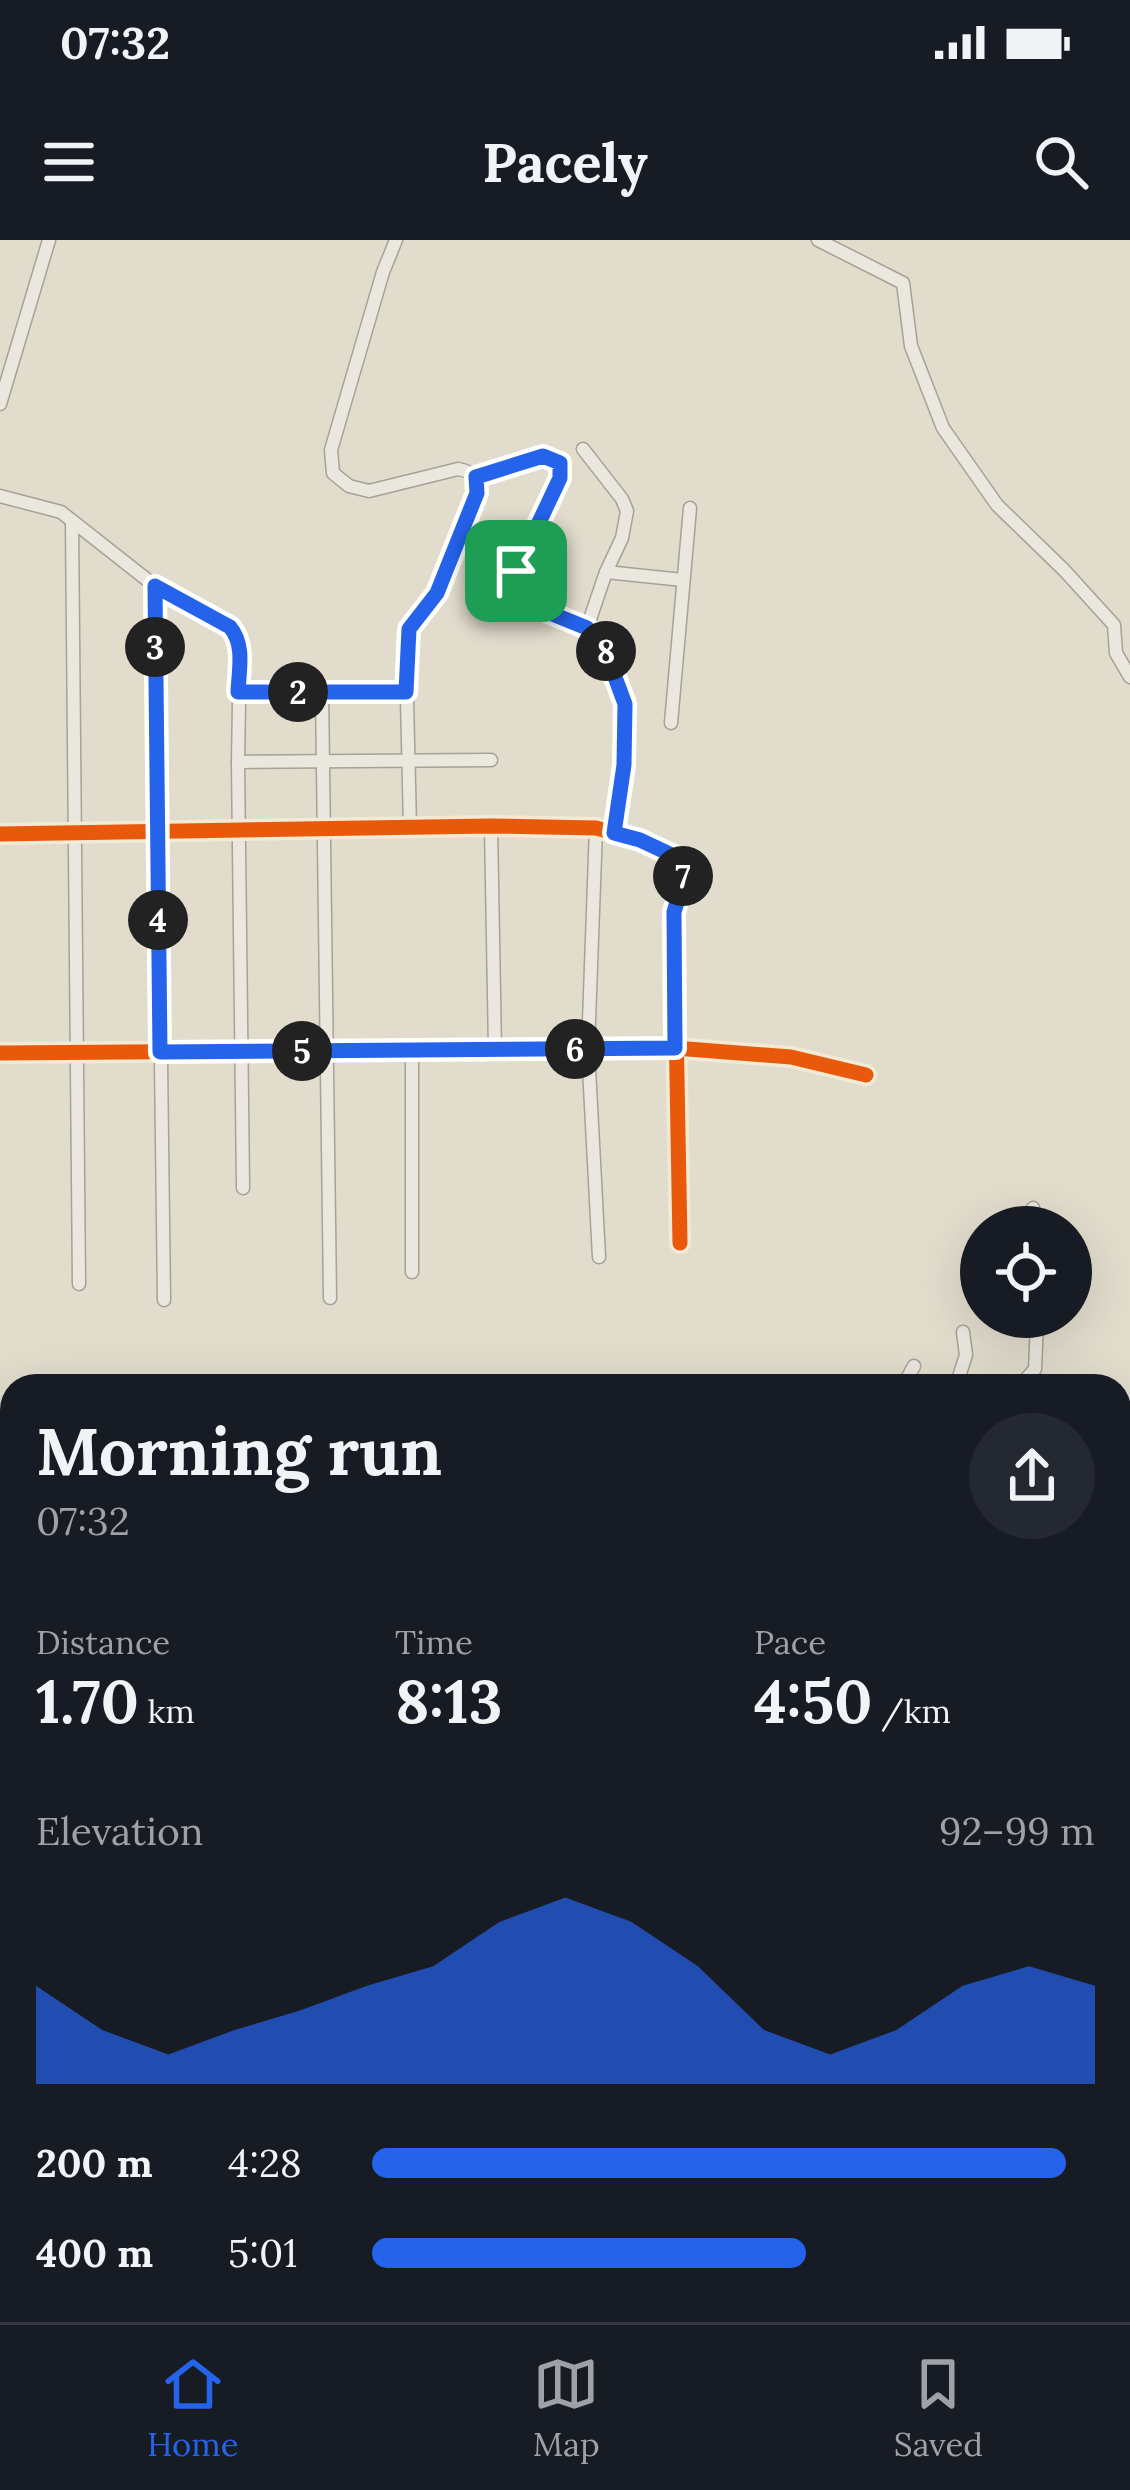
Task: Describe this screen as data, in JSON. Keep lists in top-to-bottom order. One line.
{"page":{"status":"07:32","header":"Pacely","pins":["3","8","2","7","4","6","5"],"heading":["Morning run","07:32"],"stats":[["Distance","1.70 km"],["Time","8:13"],["Pace","4:50 /km"]],"chart":["Elevation","92–99 m"],"list":[{"name":"200 m","note":"4:28"},{"name":"400 m","note":"5:01"}],"tabs":["Home","Map","Saved"]}}
